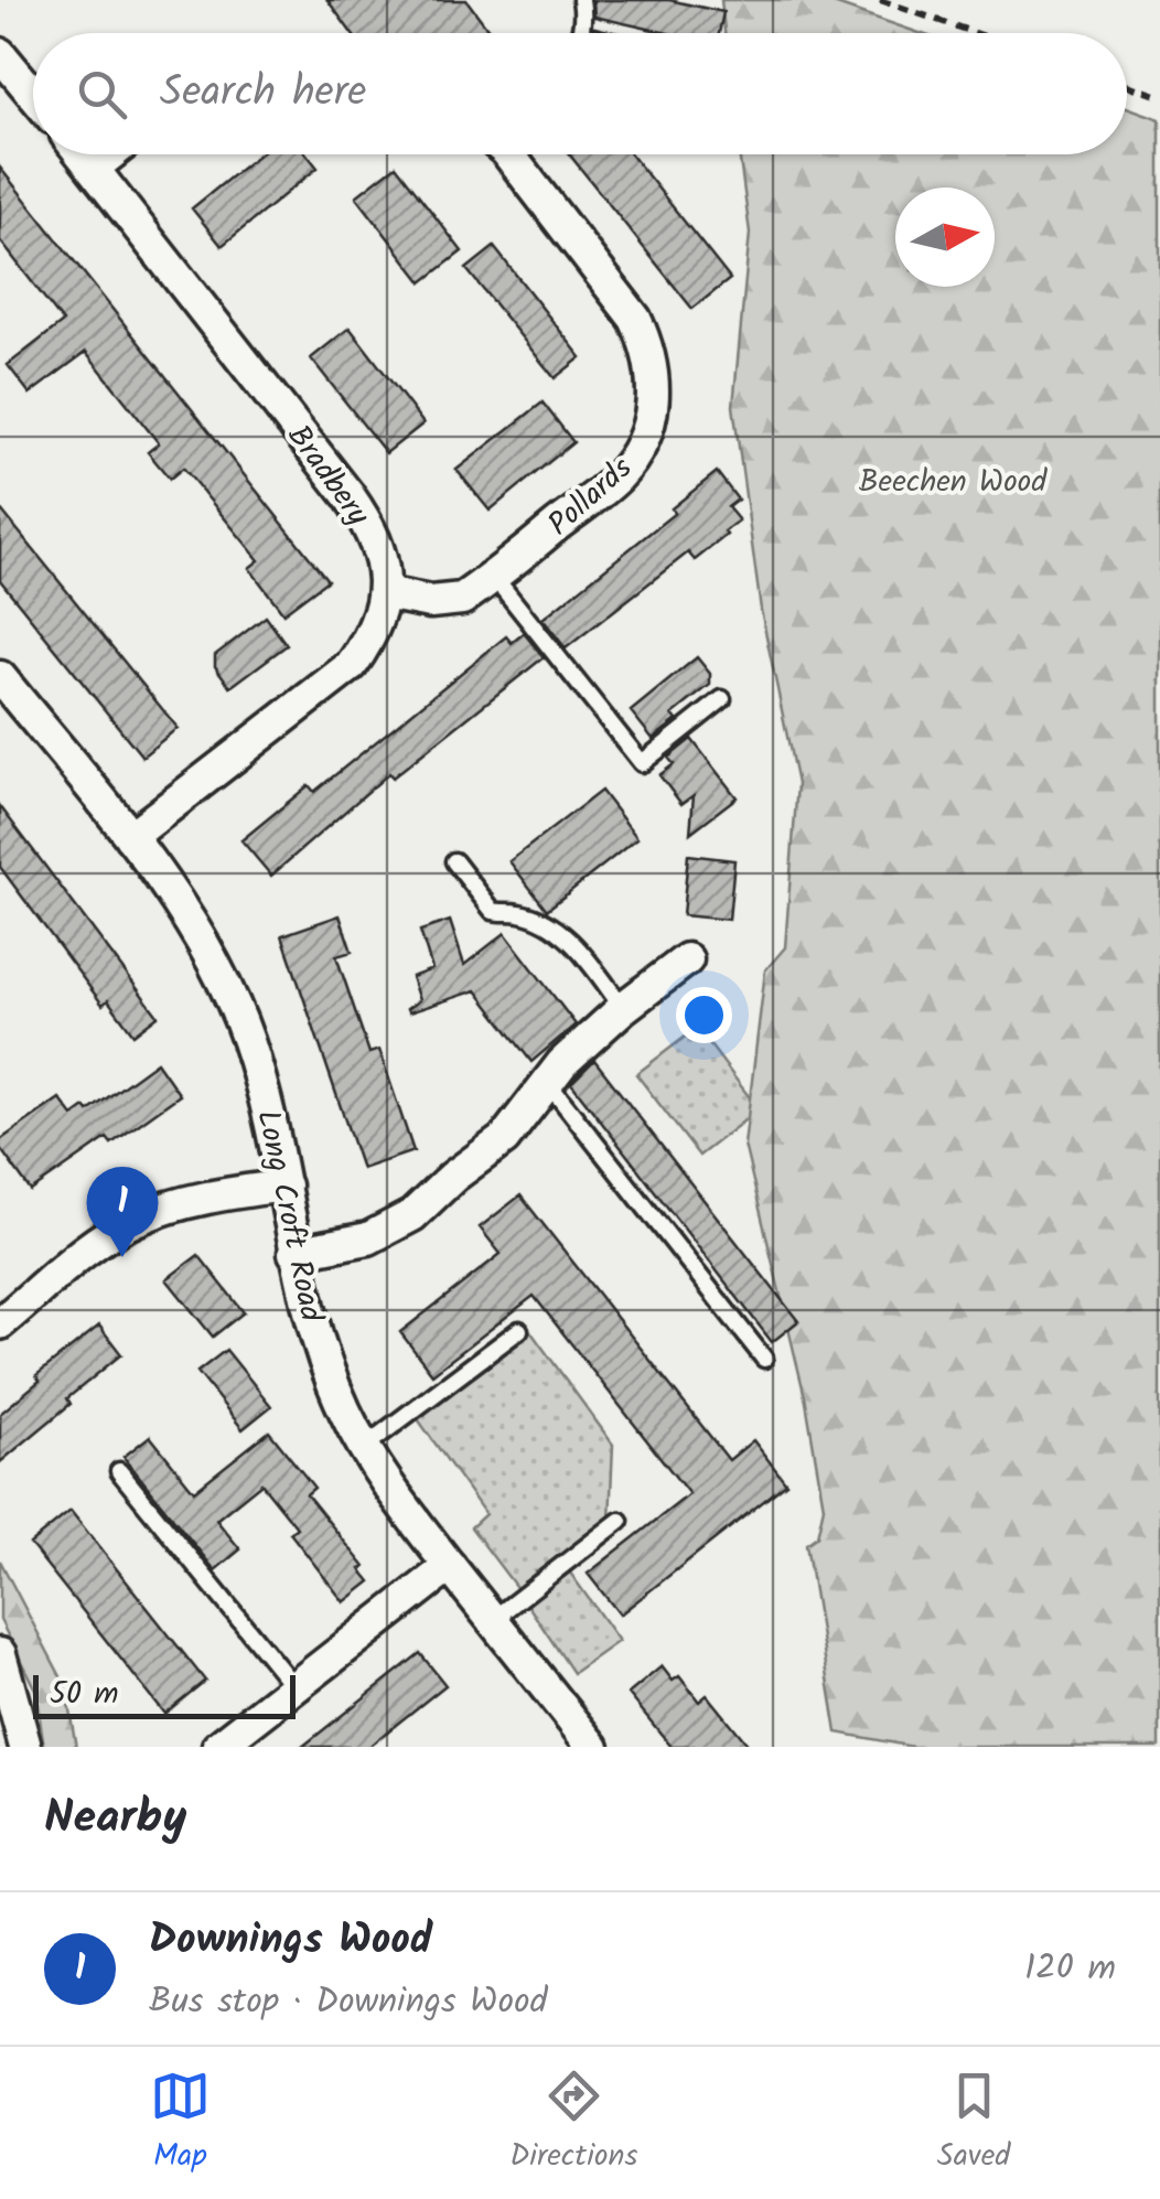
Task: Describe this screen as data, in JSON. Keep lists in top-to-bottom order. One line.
{"streets":{"street":["Bradbery","Pollards","Long Croft Road"]},"crossings":[["Bradbery","Pollards"],["Bradbery","Long Croft Road"]],"parks":["Beechen Wood"],"scale_bar":"50 m","north":"right","page":{"search":"Search here","pins":"1","scale":"50 m","heading":"Nearby","list":[{"mark":"1","name":"Downings Wood","note":"Bus stop · Downings Wood","value":"120 m"}],"nav":["Map","Directions","Saved"]}}
